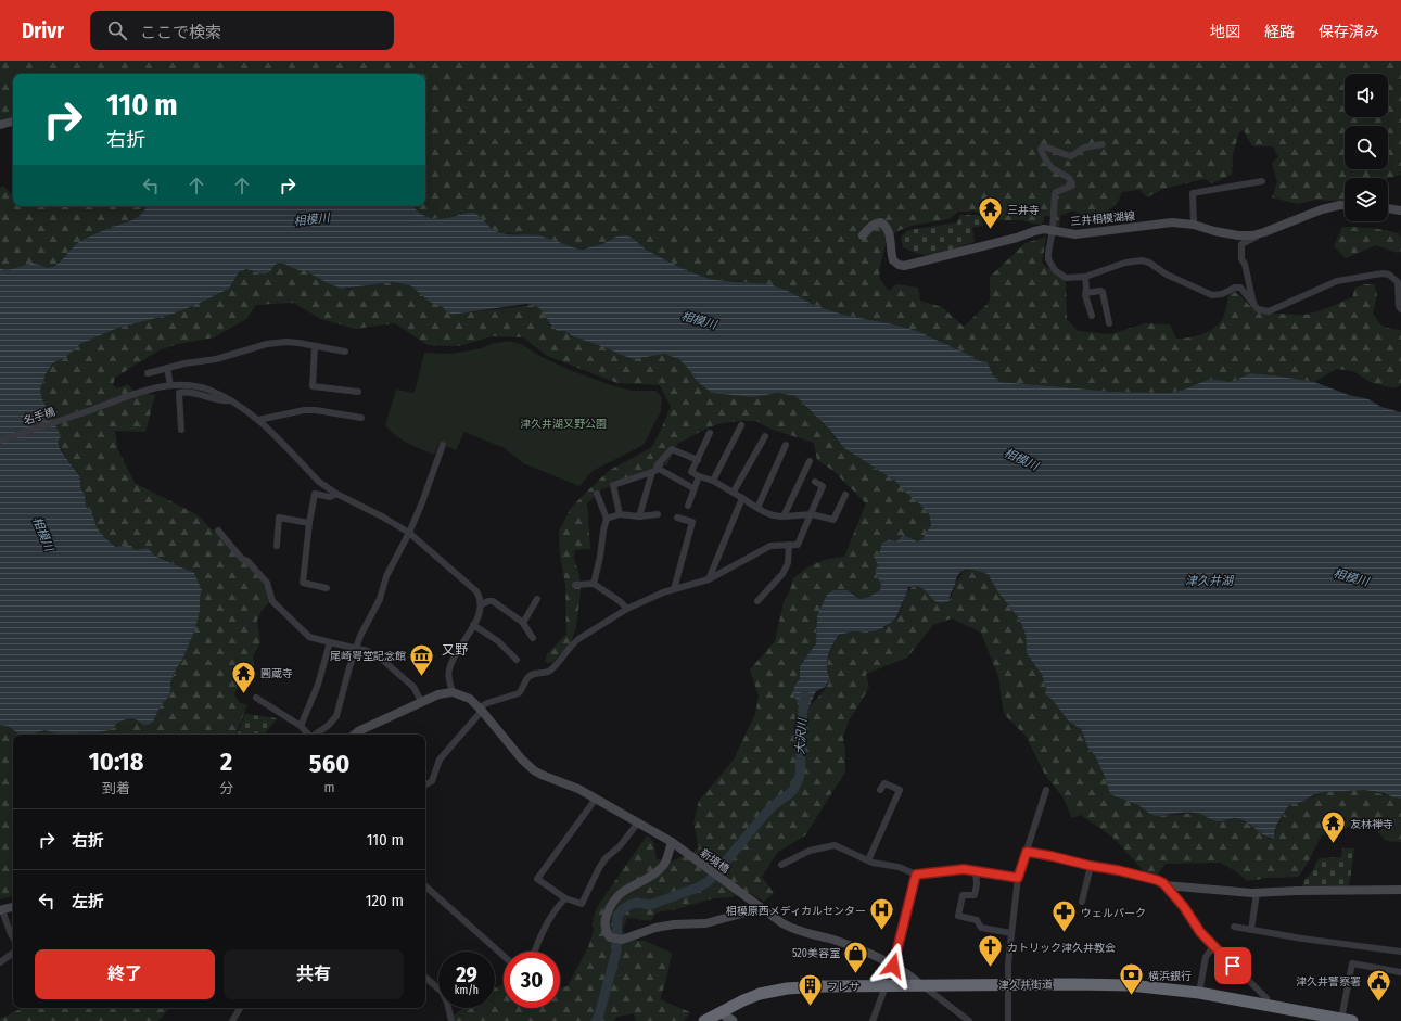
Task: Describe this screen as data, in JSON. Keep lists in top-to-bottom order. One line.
{"streets":{"highway":["津久井街道"],"street":["三井相模湖線","名手橋","新境橋"]},"crossings":[["新境橋","津久井街道"]],"districts":["又野"],"water":["相模川","津久井湖","大沢川"],"parks":["津久井湖又野公園"],"places":{"temple":["三井寺","圓蔵寺","友林禅寺"],"museum":["尾崎咢堂記念館"],"hospital":["相模原西メディカルセンター"],"pharmacy":["ウェルパーク"],"church":["カトリック津久井教会"],"shop":["520美容室"],"bank":["横浜銀行"],"public building":["津久井警察署"],"building":["フレサ"]},"page":{"header":"Drivr","search":"ここで検索","nav":["地図","経路","保存済み"],"turn":["110 m","右折"],"eta":["10:18","到着","2","分","560","m"],"list":[{"name":"右折","value":"110 m"},{"name":"左折","value":"120 m"}],"buttons":["終了","共有"],"speed":"29 km/h","limit":"30"}}
